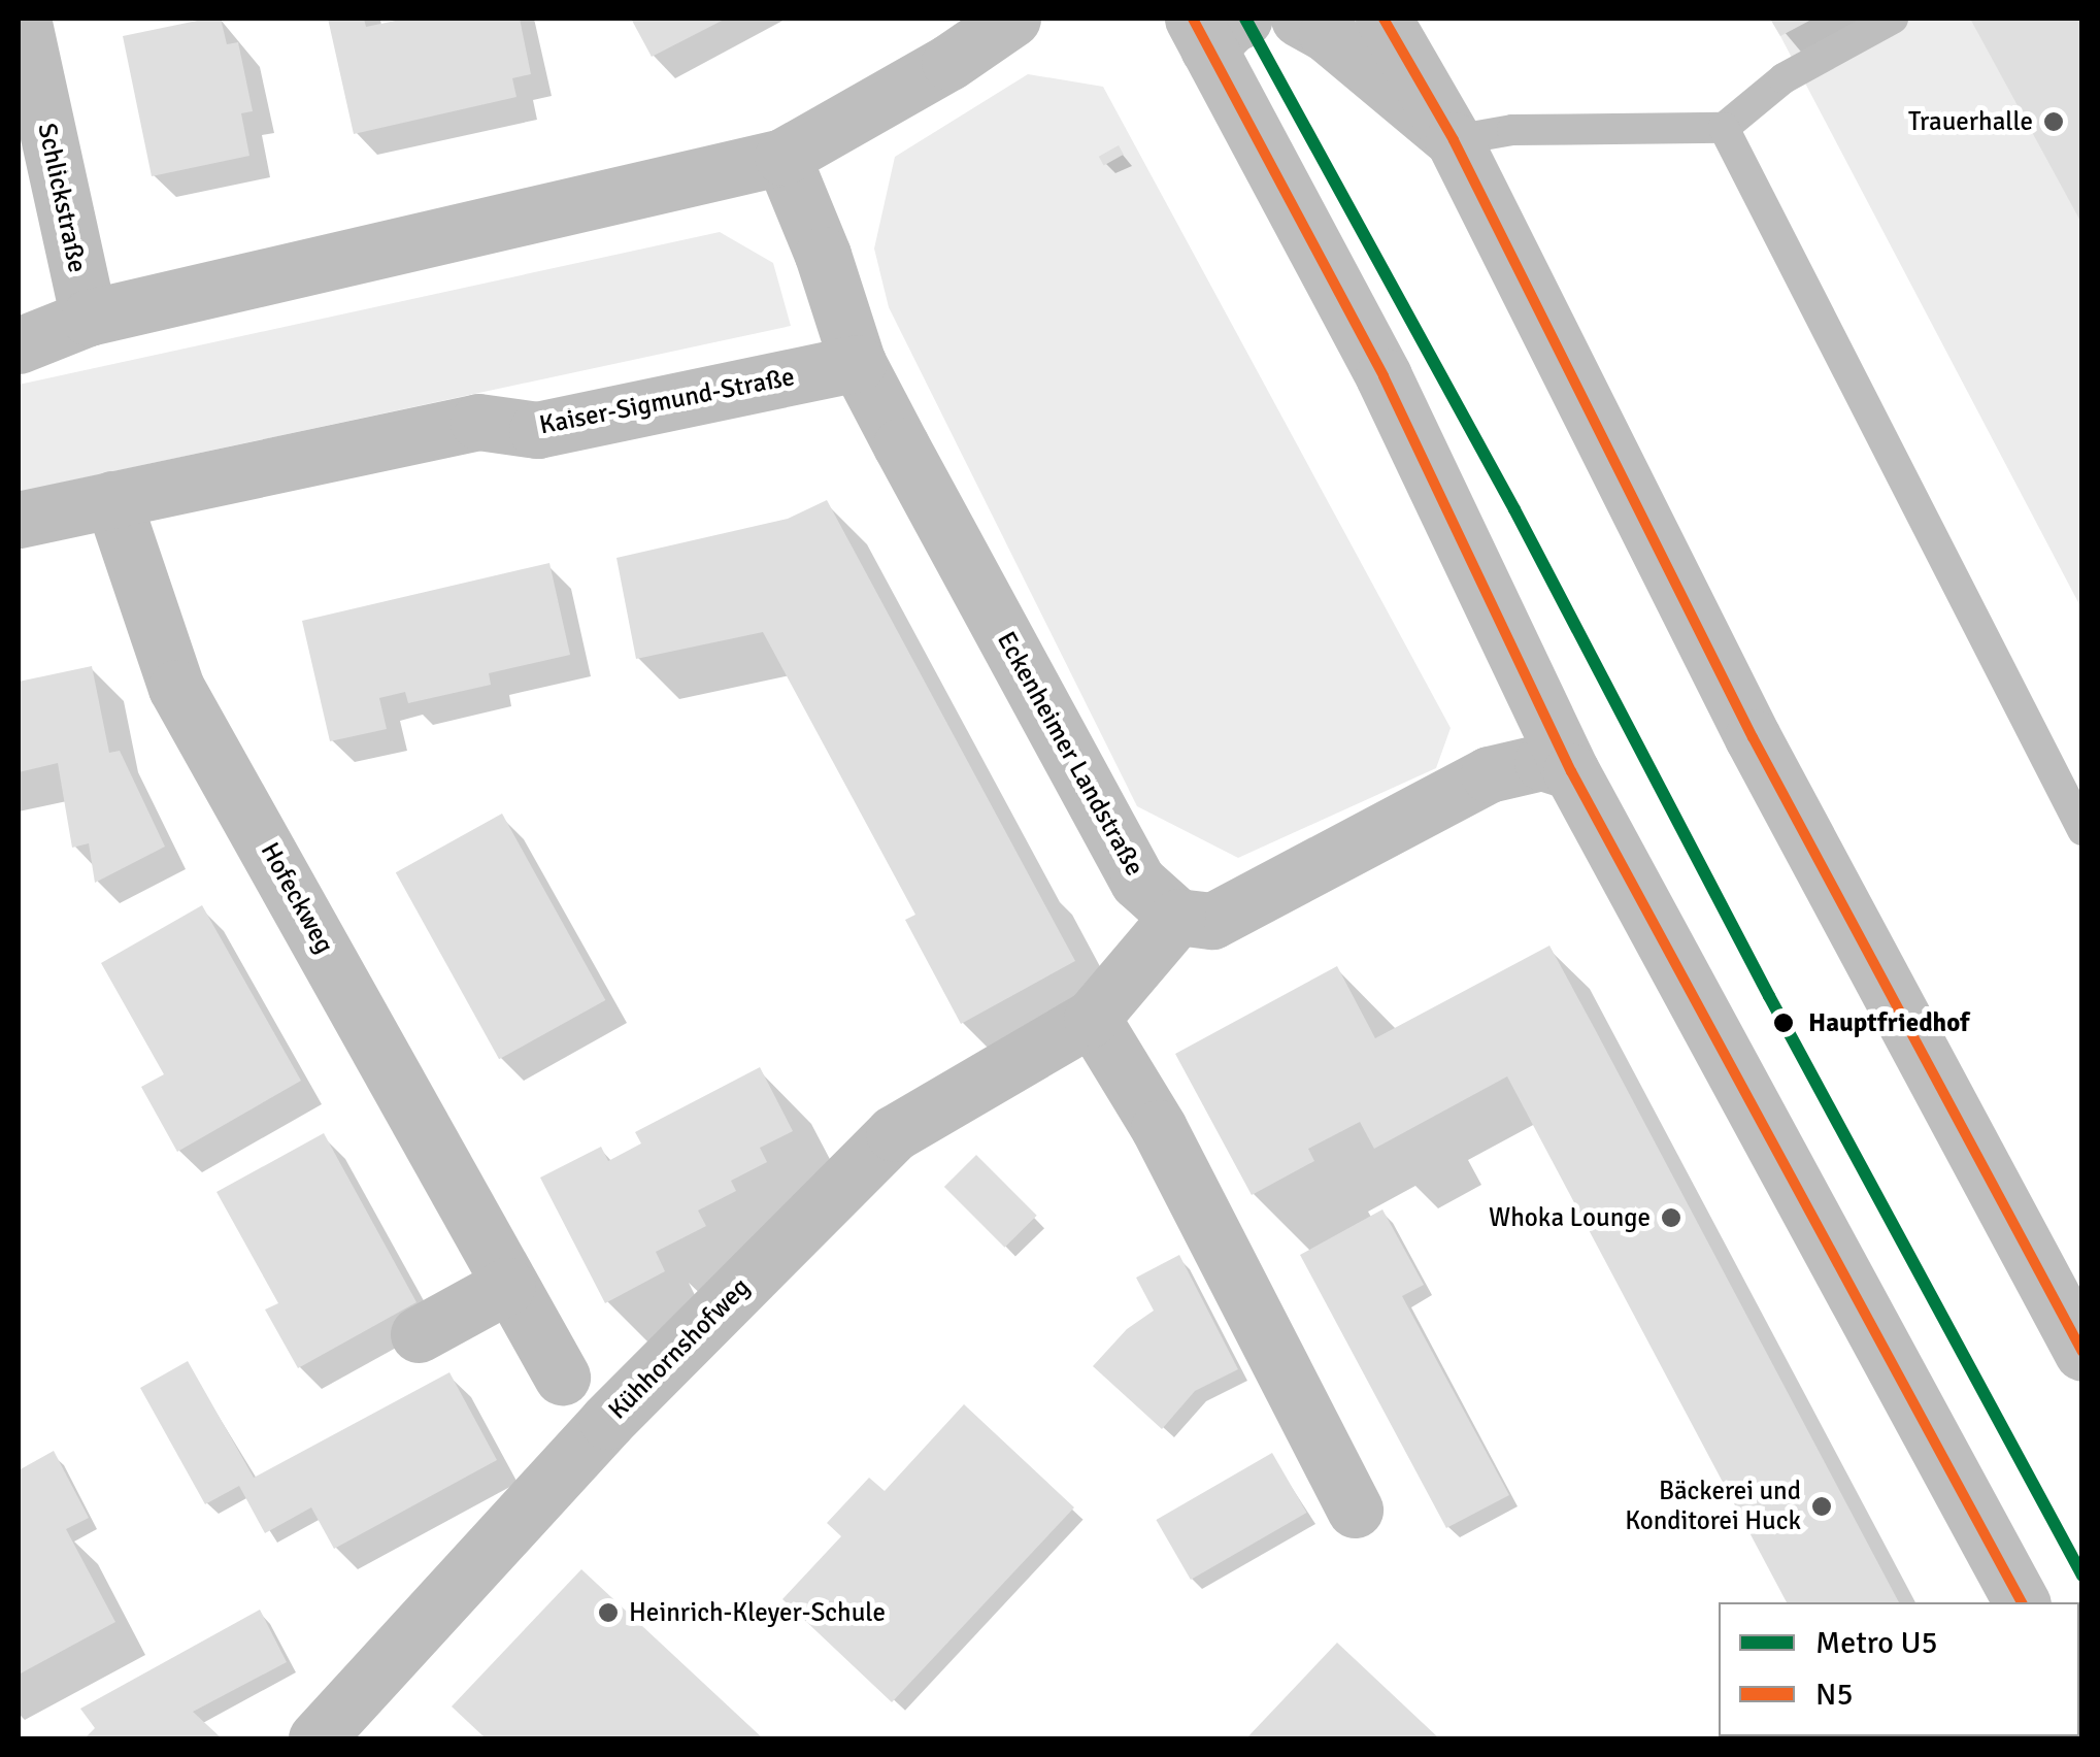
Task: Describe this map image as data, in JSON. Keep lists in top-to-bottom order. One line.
{"streets":{"street":["Schlickstraße","Kaiser-Sigmund-Straße","Eckenheimer Landstraße","Hofeckweg","Kühhornshofweg"]},"crossings":[["Kaiser-Sigmund-Straße","Eckenheimer Landstraße"],["Kaiser-Sigmund-Straße","Hofeckweg"],["Eckenheimer Landstraße","Kühhornshofweg"]],"places":["Trauerhalle","Hauptfriedhof","Whoka Lounge","Bäckerei und Konditorei Huck","Heinrich-Kleyer-Schule"],"lines":["metro line U5","transit line N5"],"legend":["Metro U5","N5"]}
